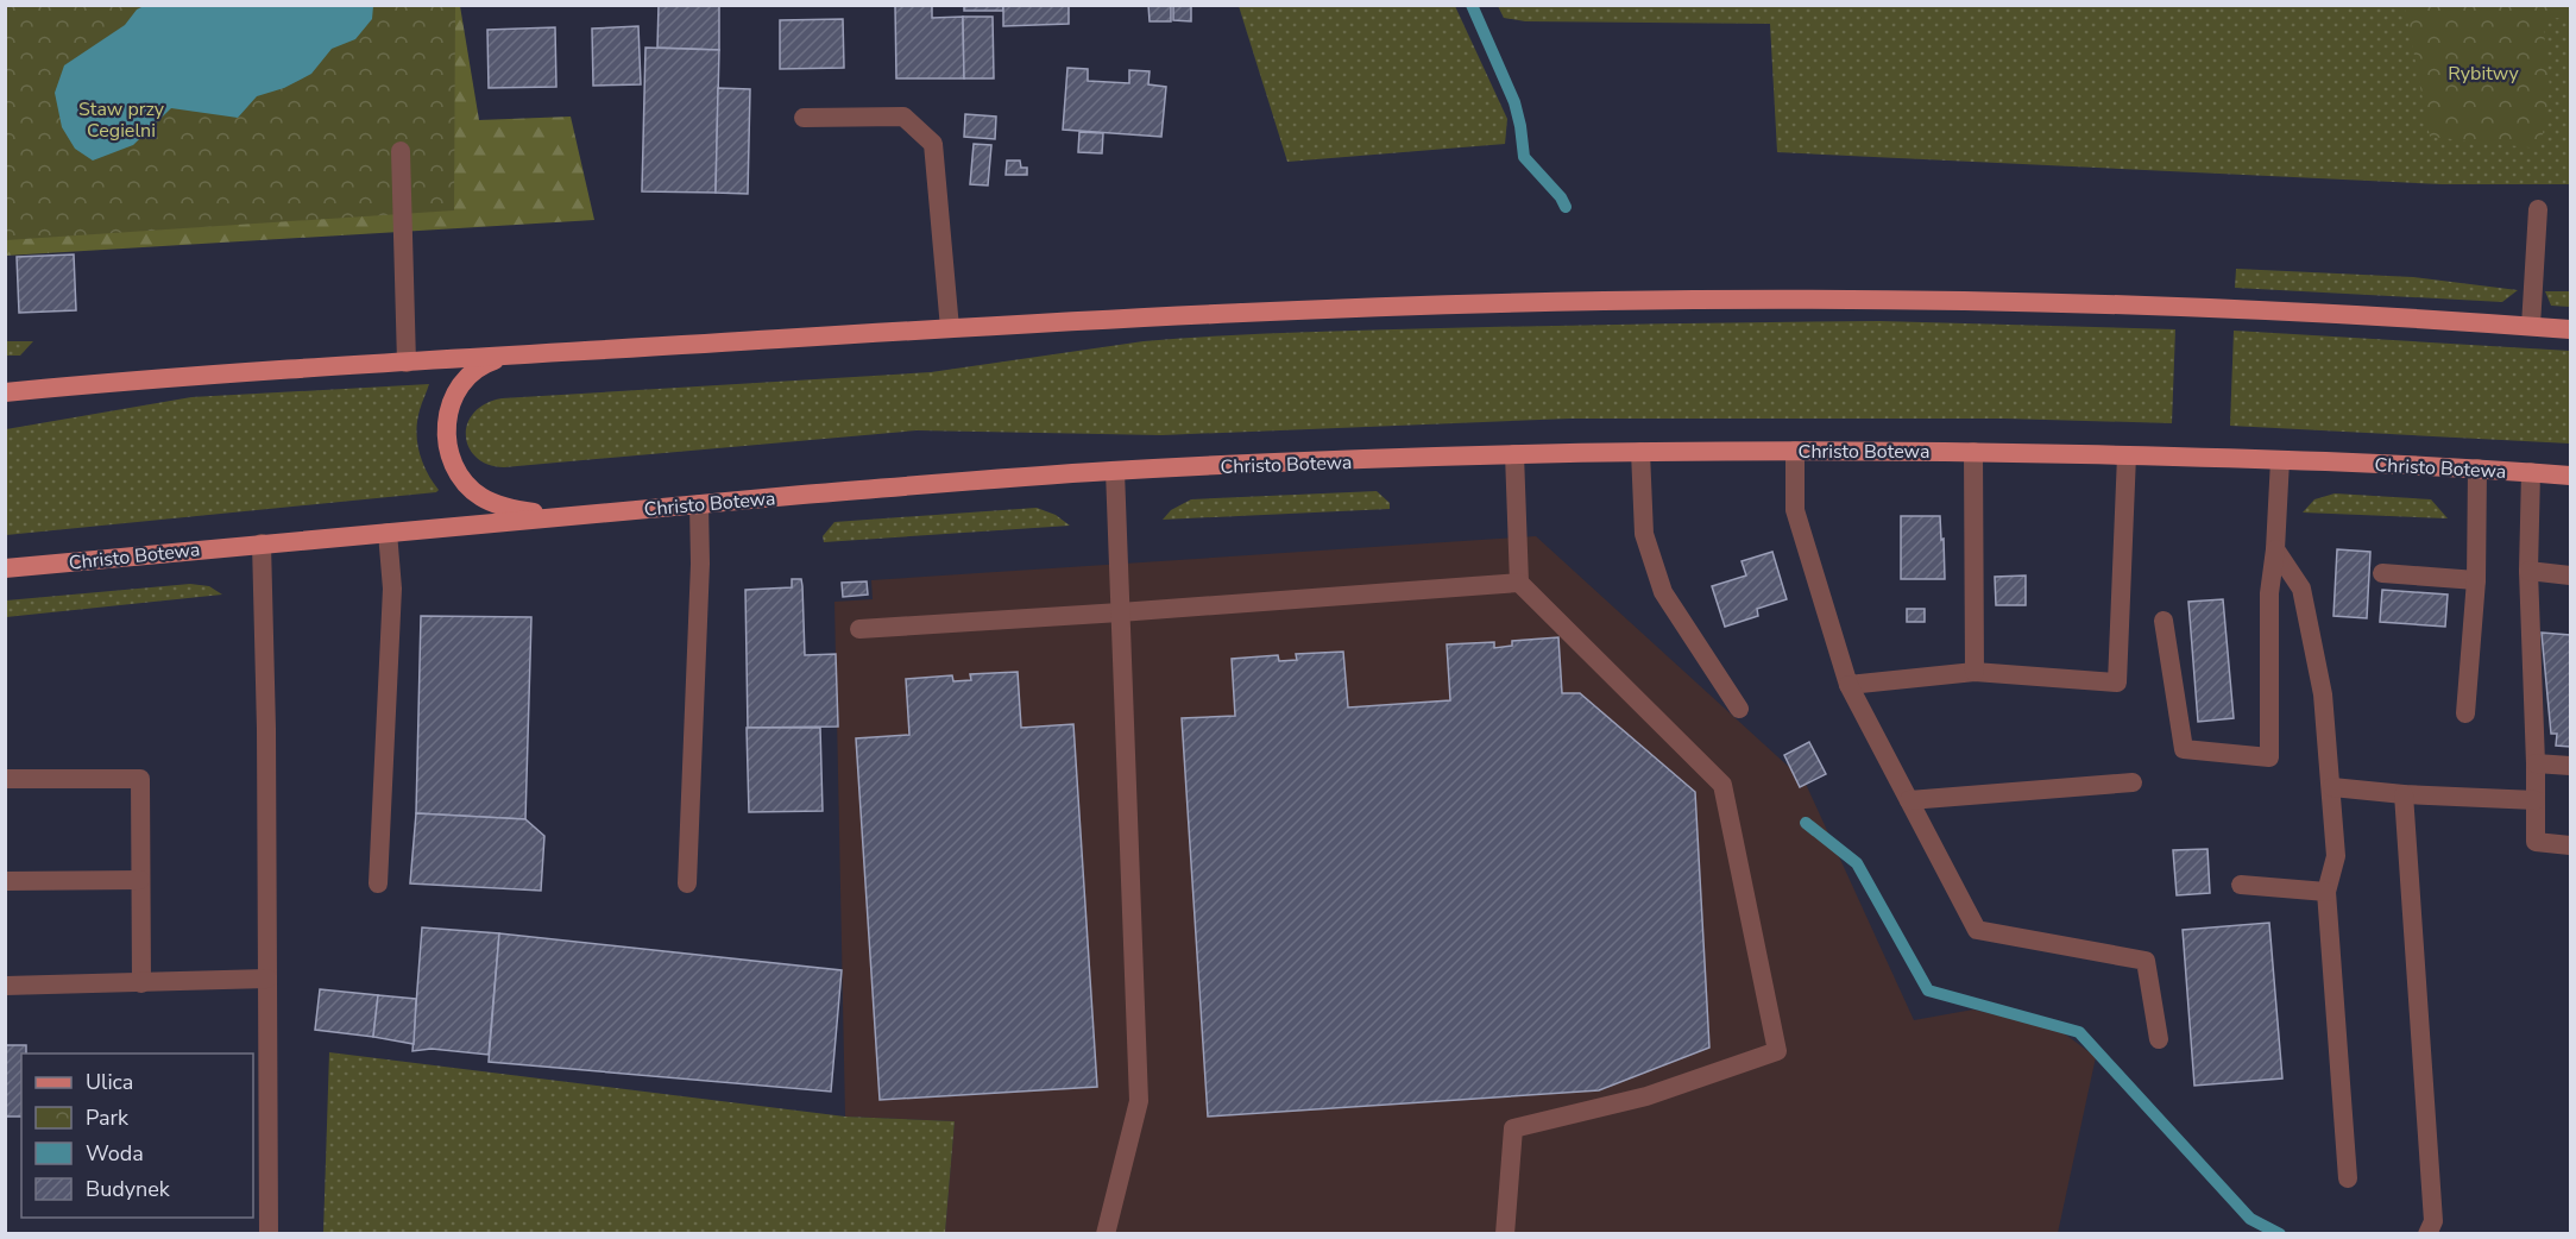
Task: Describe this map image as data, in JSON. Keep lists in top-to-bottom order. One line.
{"streets":{"main road":["Christo Botewa"]},"parks":["Rybitwy","Staw przy Cegielni"],"legend":["Ulica","Park","Woda","Budynek"]}
